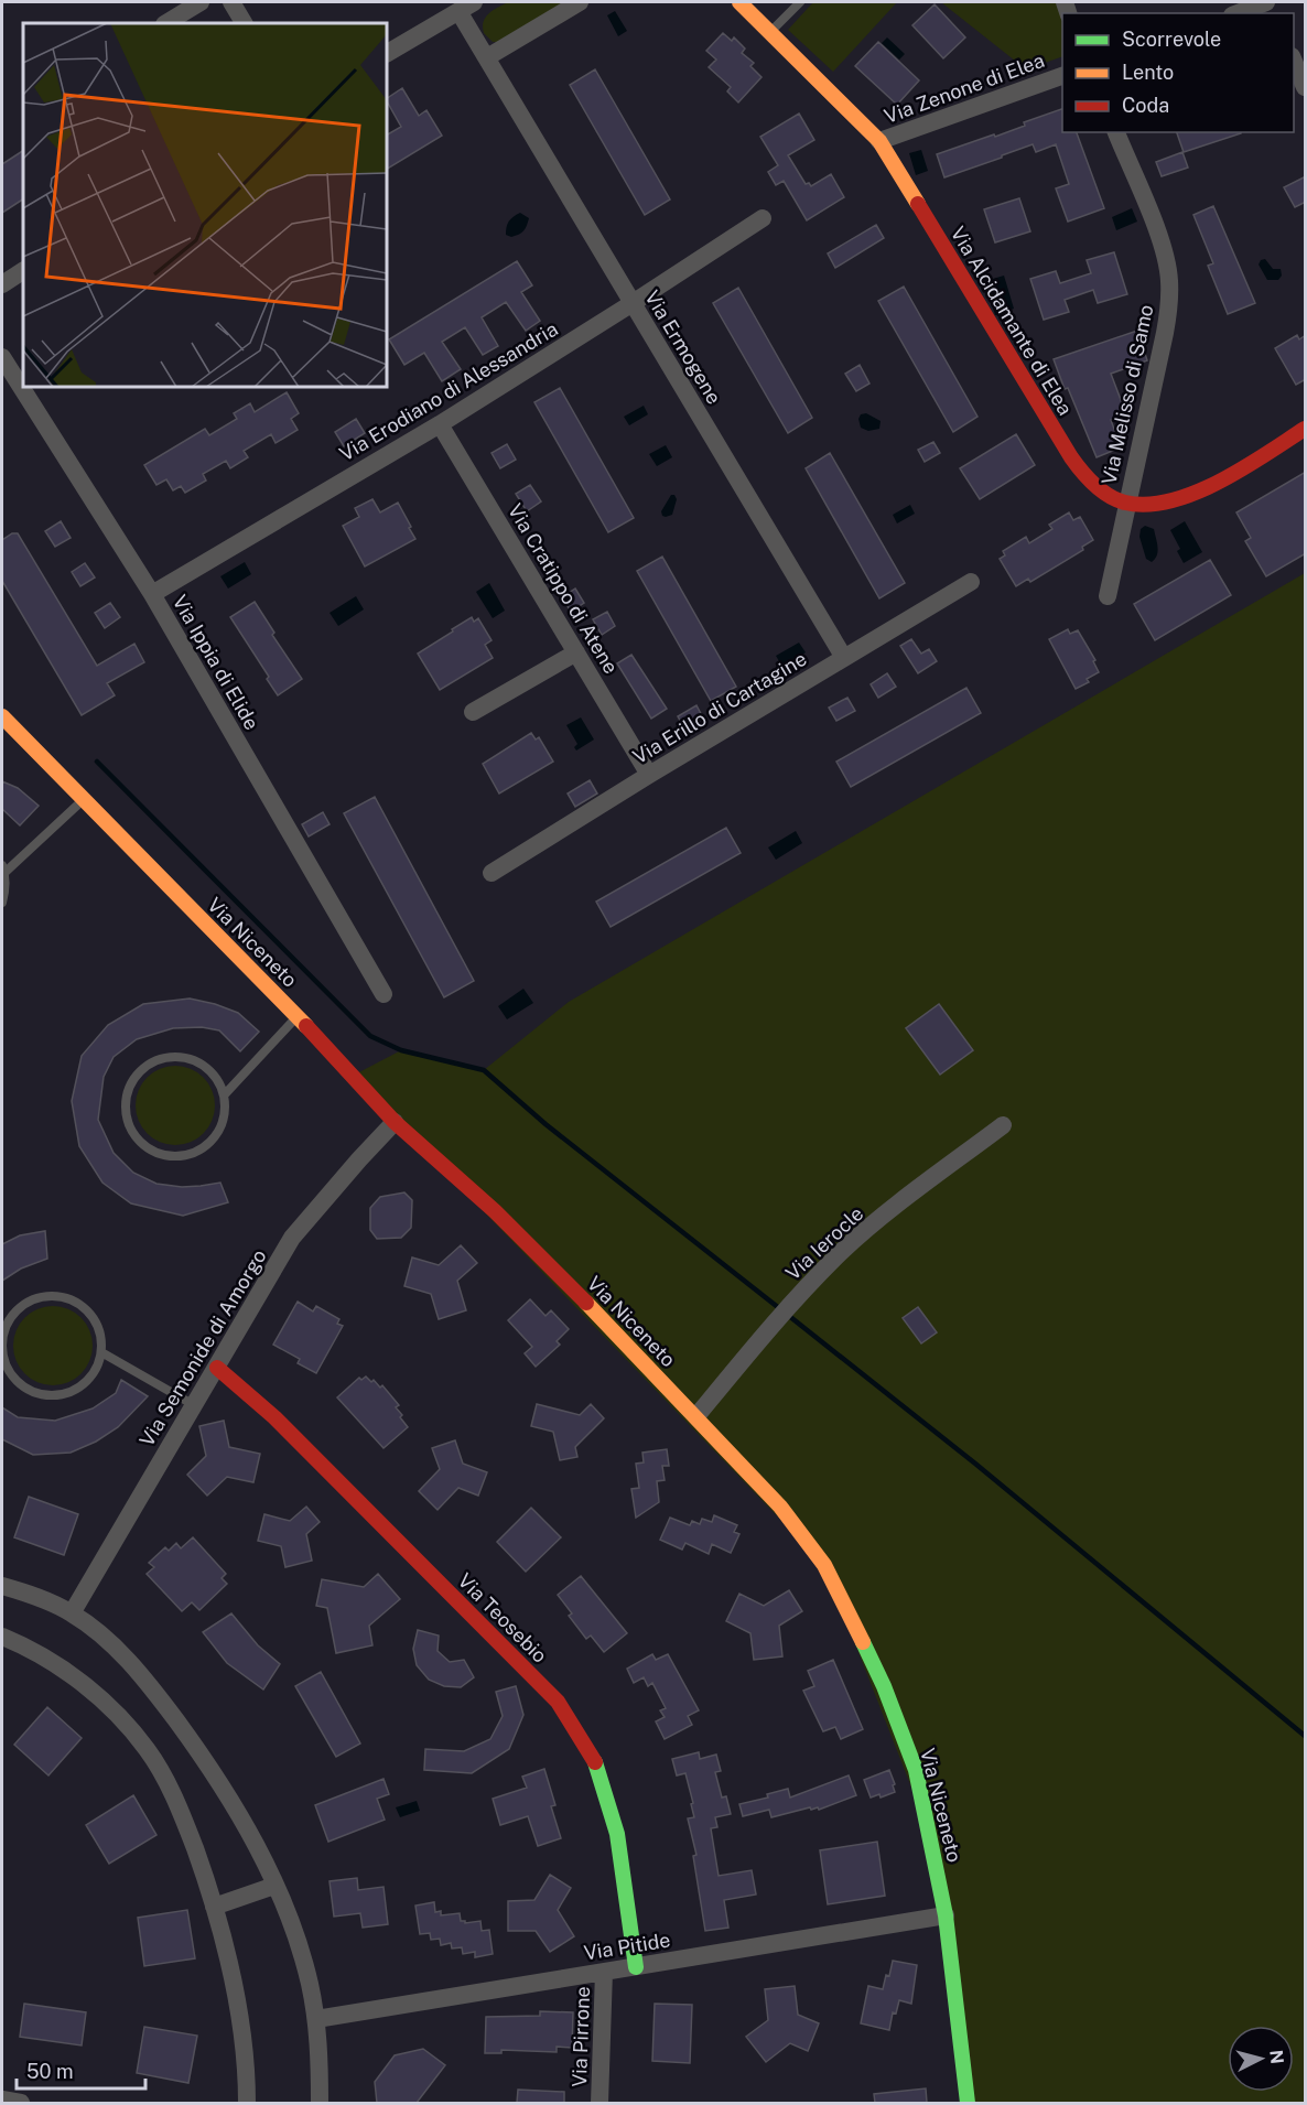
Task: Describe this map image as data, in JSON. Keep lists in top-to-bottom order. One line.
{"streets":{"street":["Via Zenone di Elea","Via Alcidamante di Elea","Via Ermogene","Via Erodiano di Alessandria","Via Melisso di Samo","Via Cratippo di Atene","Via Ippia di Elide","Via Erillo di Cartagine","Via Niceneto","Via Ierocle","Via Semonide di Amorgo","Via Teosebio","Via Pitide","Via Pirrone"]},"crossings":[["Via Zenone di Elea","Via Alcidamante di Elea"],["Via Alcidamante di Elea","Via Melisso di Samo"],["Via Ermogene","Via Erodiano di Alessandria"],["Via Ermogene","Via Erillo di Cartagine"],["Via Erodiano di Alessandria","Via Cratippo di Atene"],["Via Erodiano di Alessandria","Via Ippia di Elide"],["Via Cratippo di Atene","Via Erillo di Cartagine"],["Via Niceneto","Via Ierocle"],["Via Niceneto","Via Semonide di Amorgo"],["Via Niceneto","Via Pitide"],["Via Semonide di Amorgo","Via Teosebio"],["Via Teosebio","Via Pitide"],["Via Pitide","Via Pirrone"]],"legend":["Scorrevole","Lento","Coda"],"scale_bar":"50 m","north":"right"}
